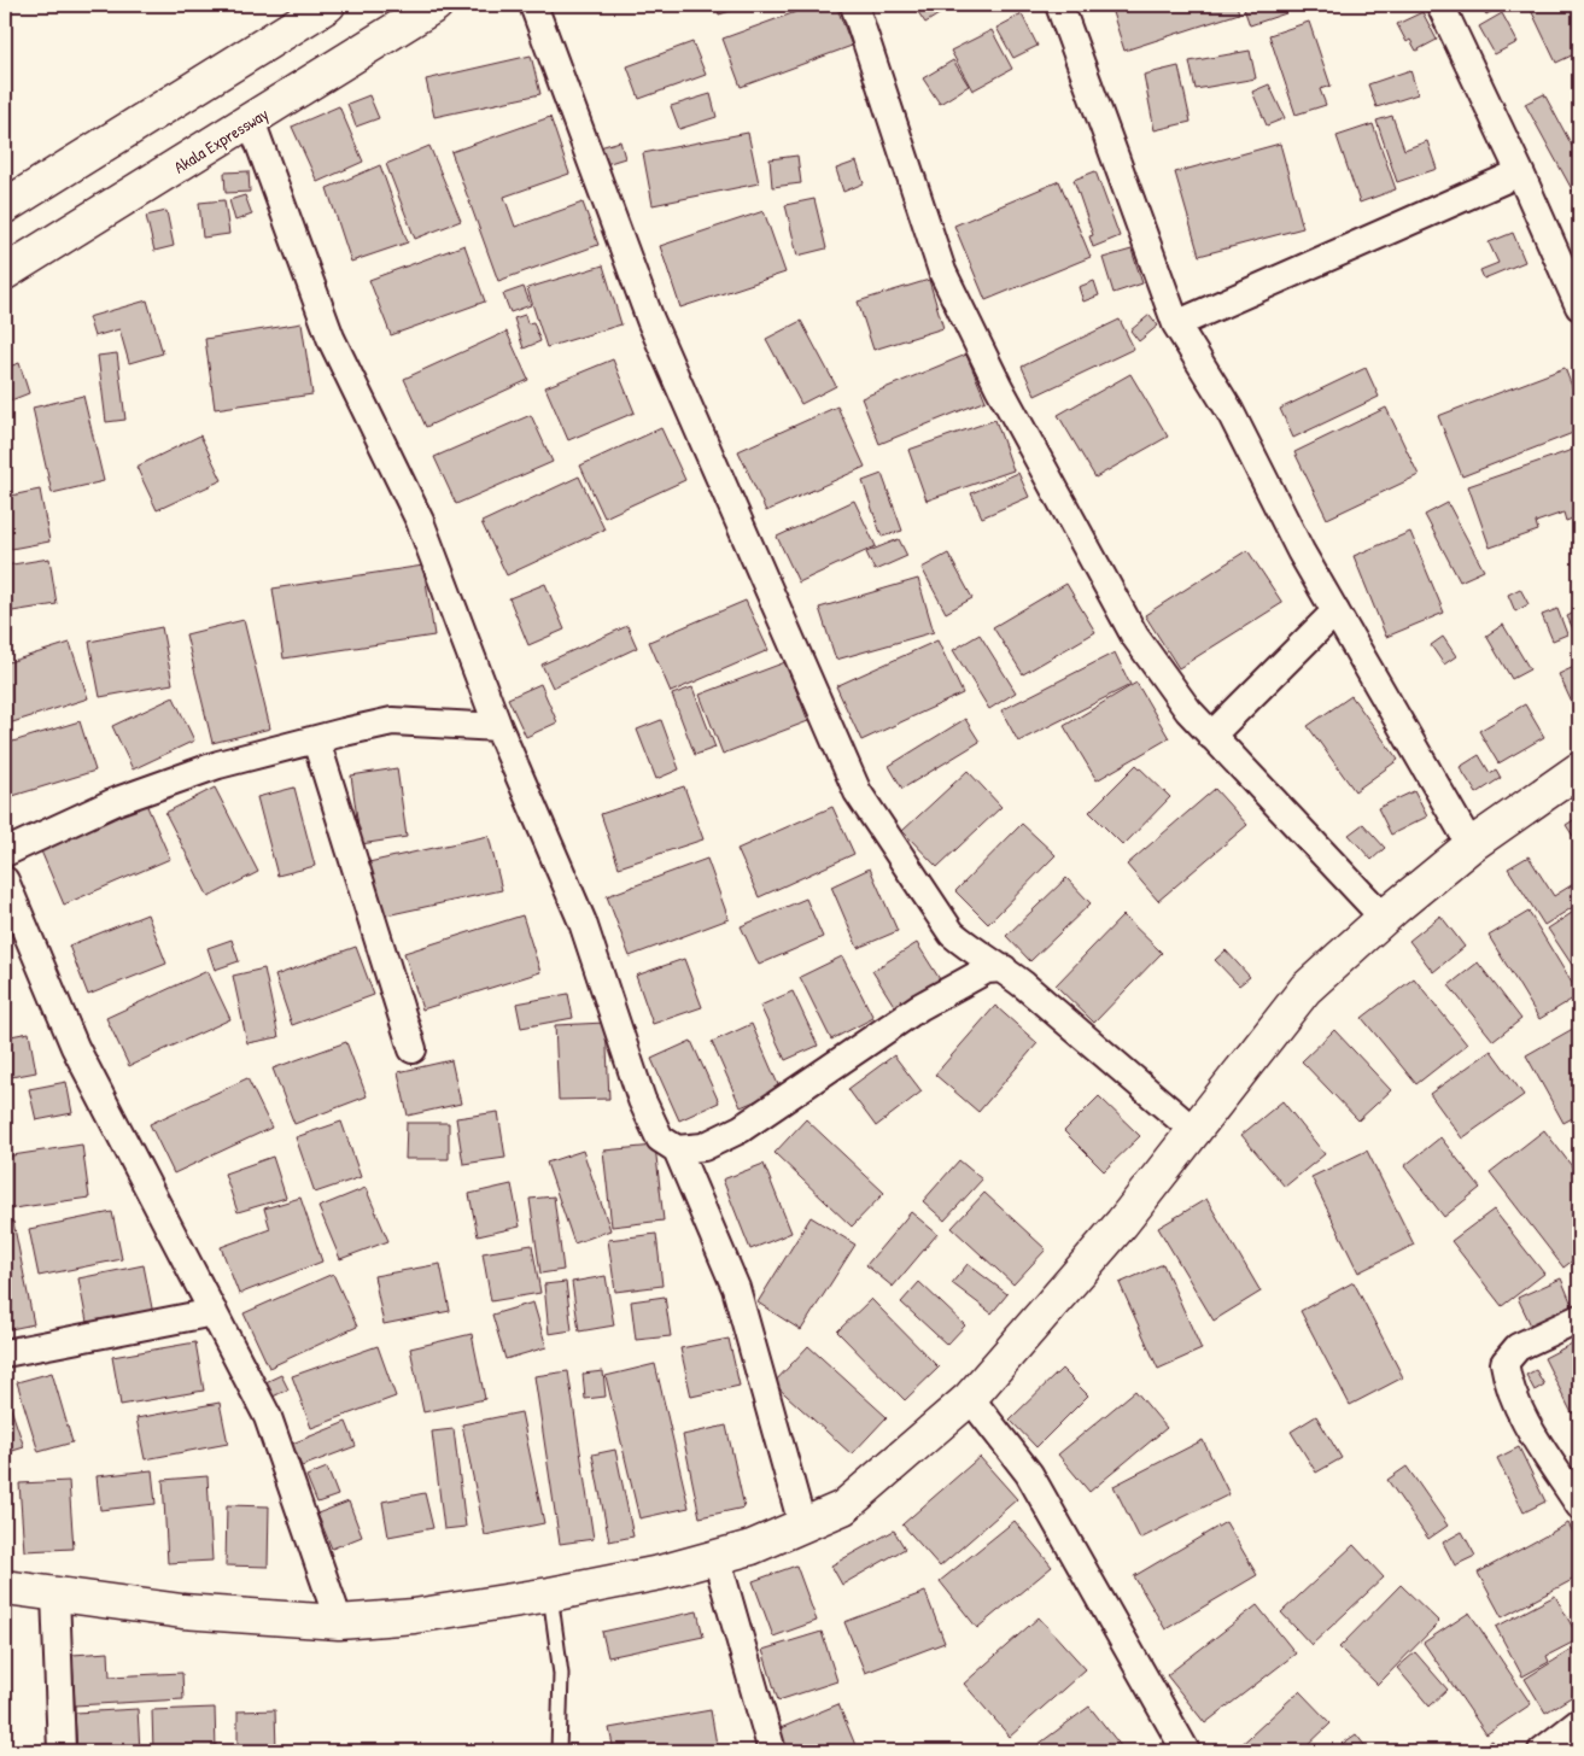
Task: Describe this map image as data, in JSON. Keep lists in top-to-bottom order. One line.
{"streets":{"main road":["Akala Expressway"]}}
